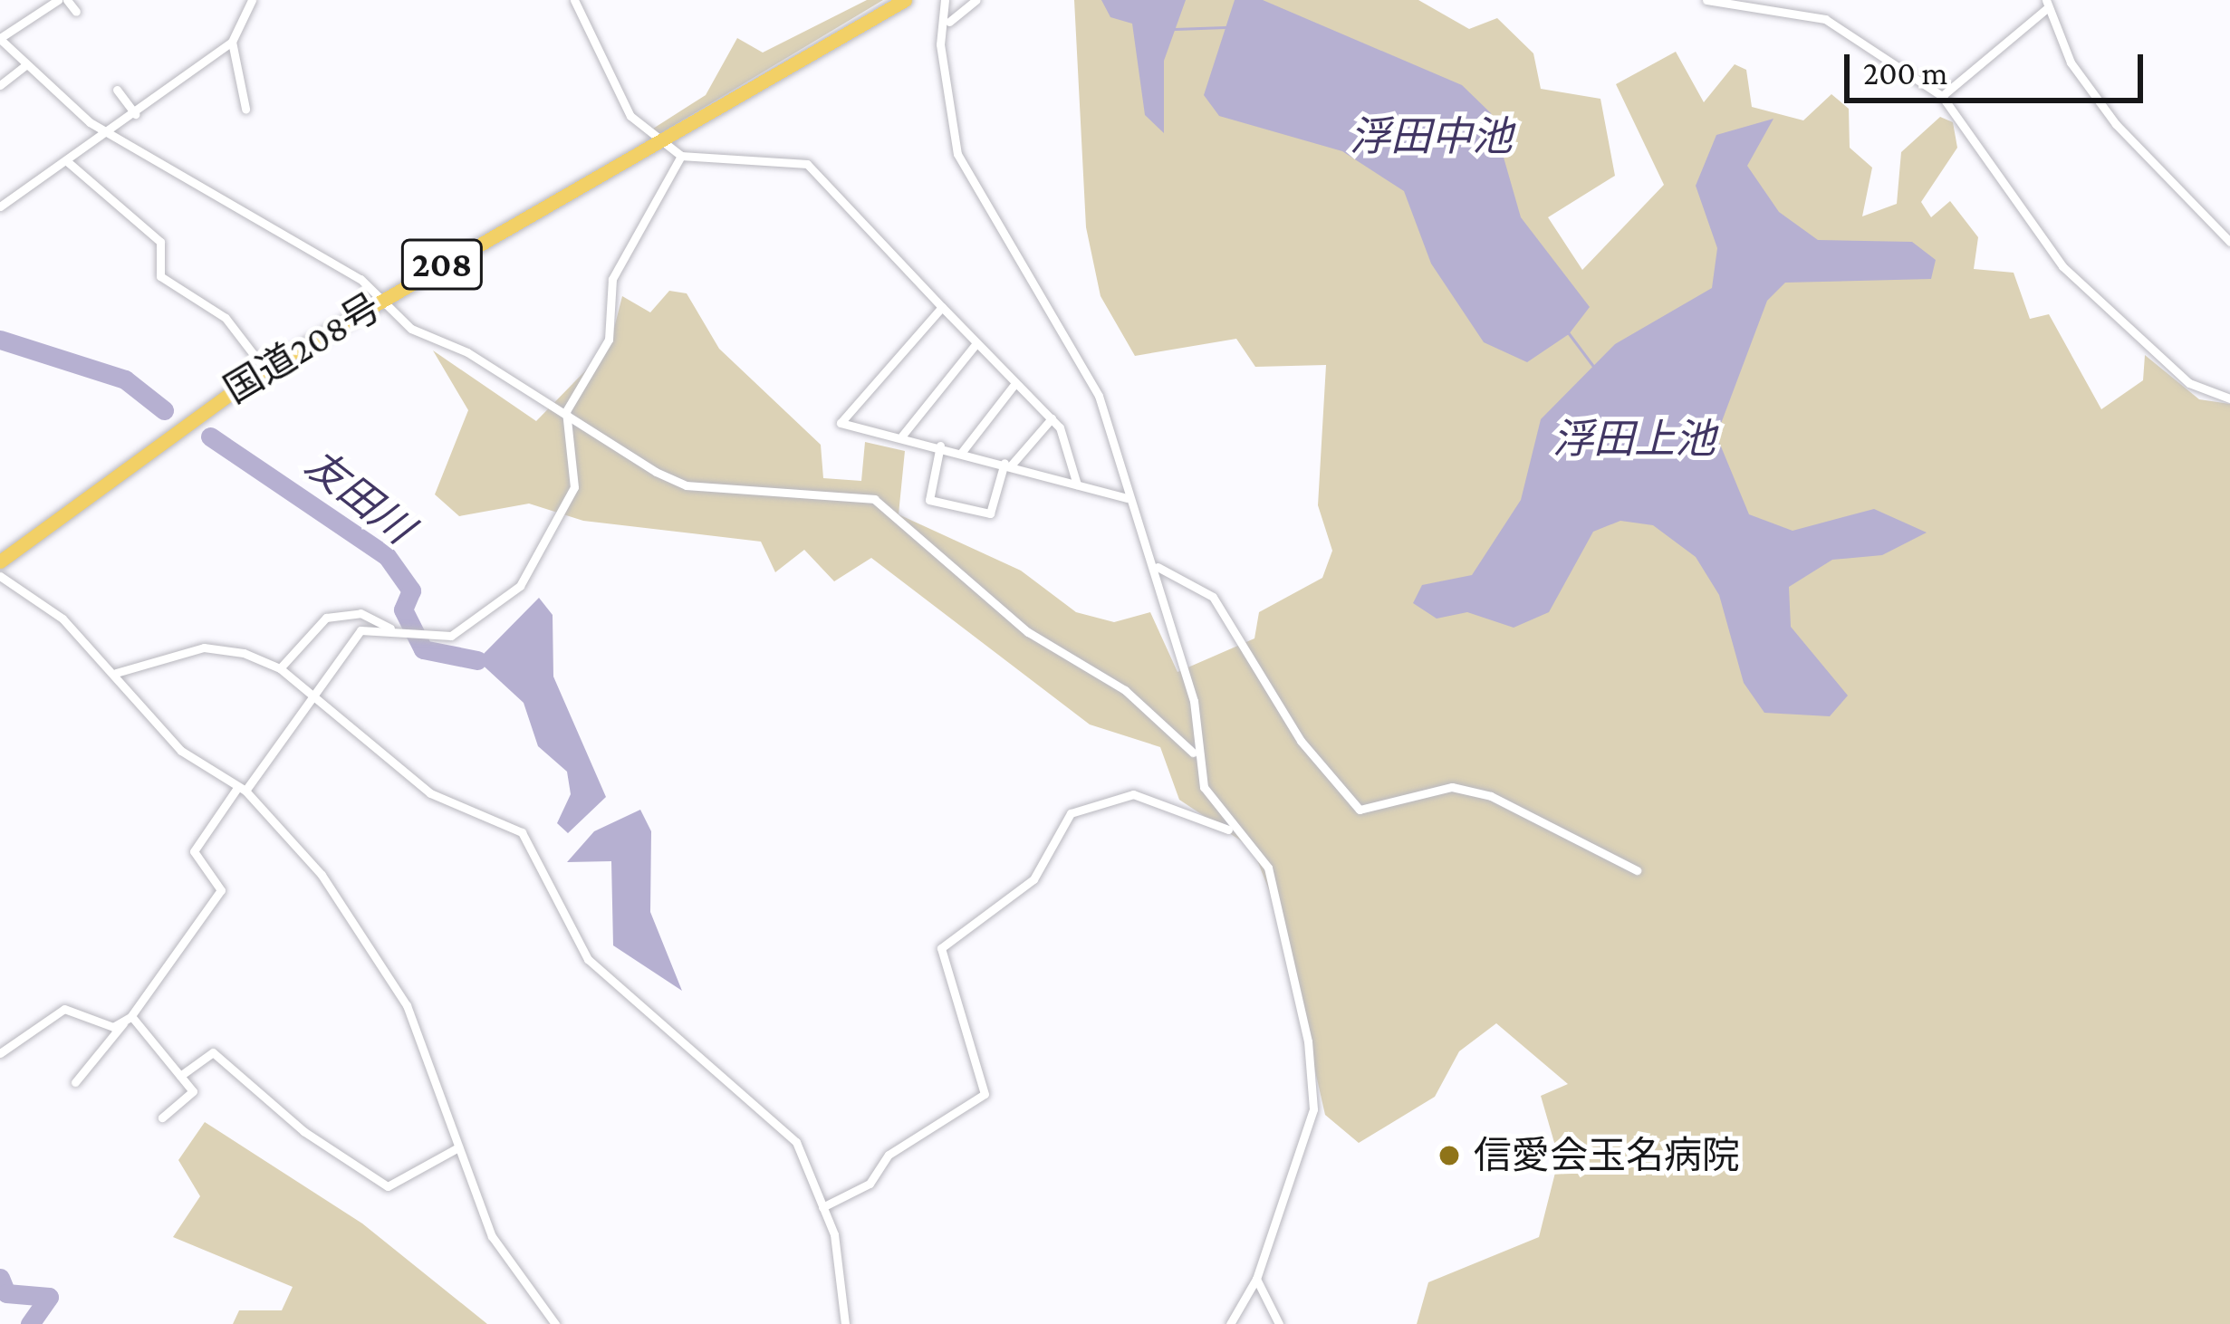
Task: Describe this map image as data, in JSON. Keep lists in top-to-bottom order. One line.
{"streets":{"highway":["208","国道208号"]},"water":["浮田中池","浮田上池","友田川"],"places":["信愛会玉名病院"],"scale_bar":"200 m"}
